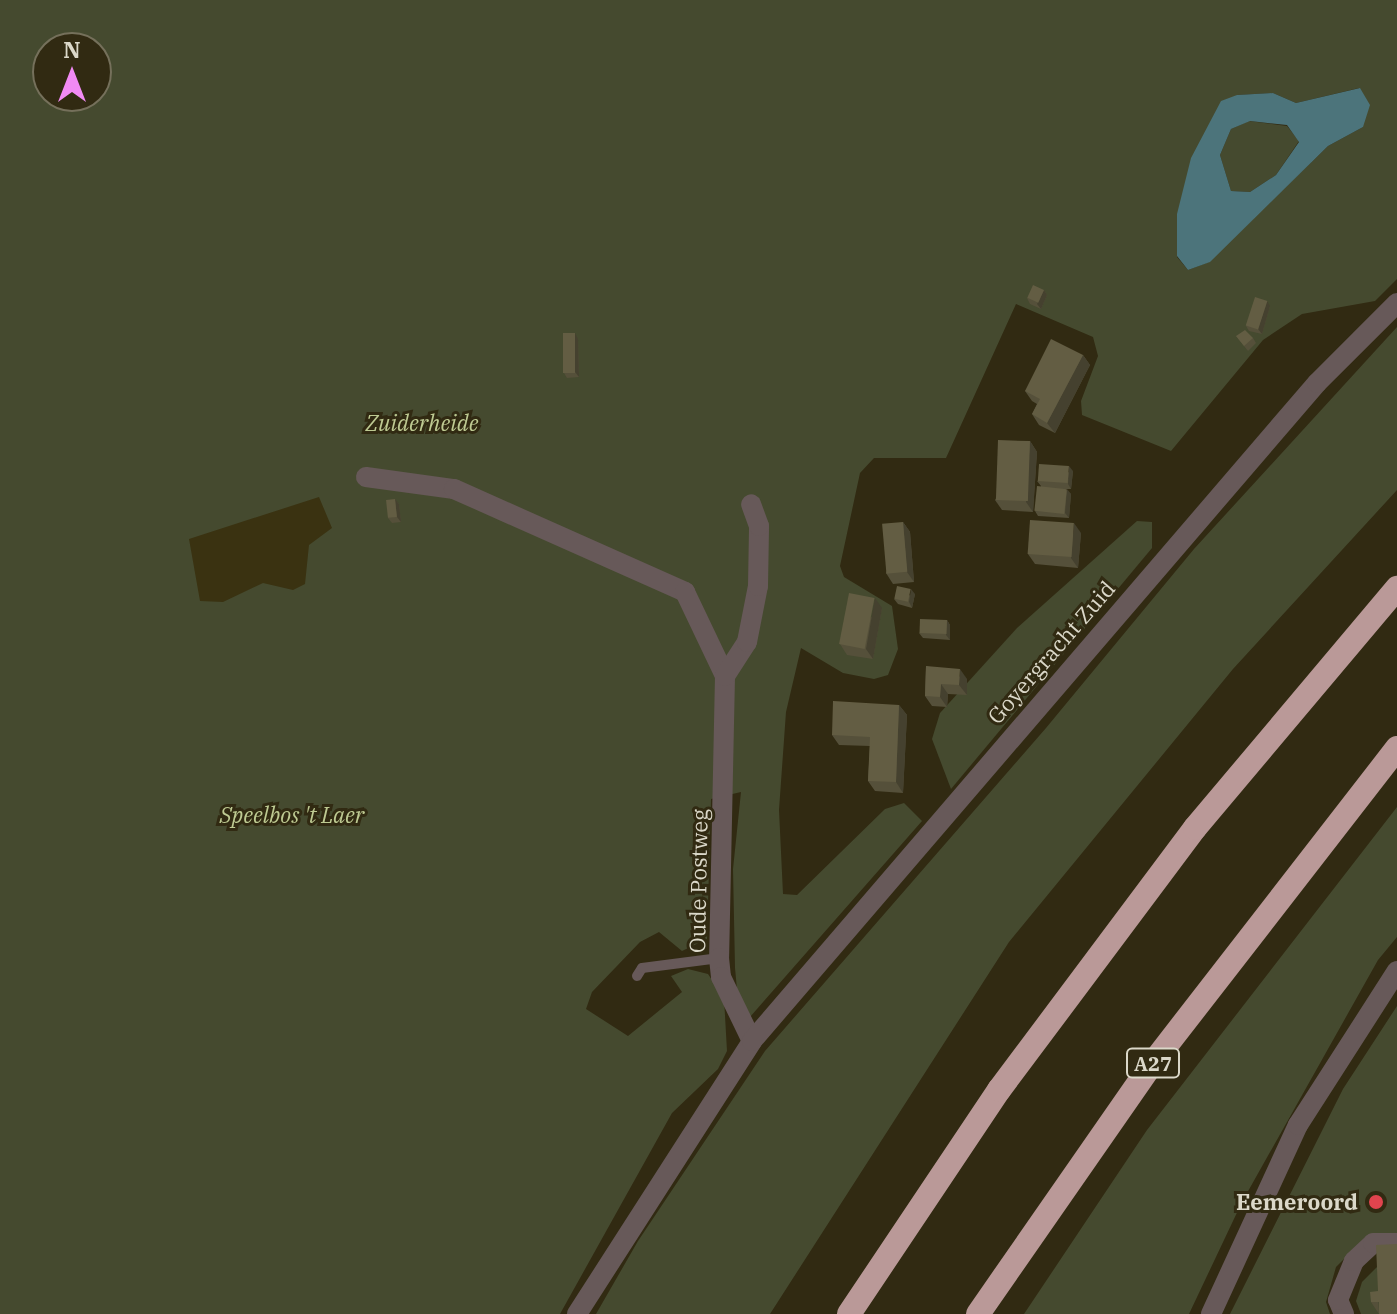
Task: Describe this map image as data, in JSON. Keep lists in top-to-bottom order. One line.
{"streets":{"highway":["A27"],"street":["Goyergracht Zuid","Oude Postweg"]},"crossings":[["Goyergracht Zuid","Oude Postweg"]],"parks":["Zuiderheide","Speelbos 't Laer"],"places":["Eemeroord"],"north":"top"}
